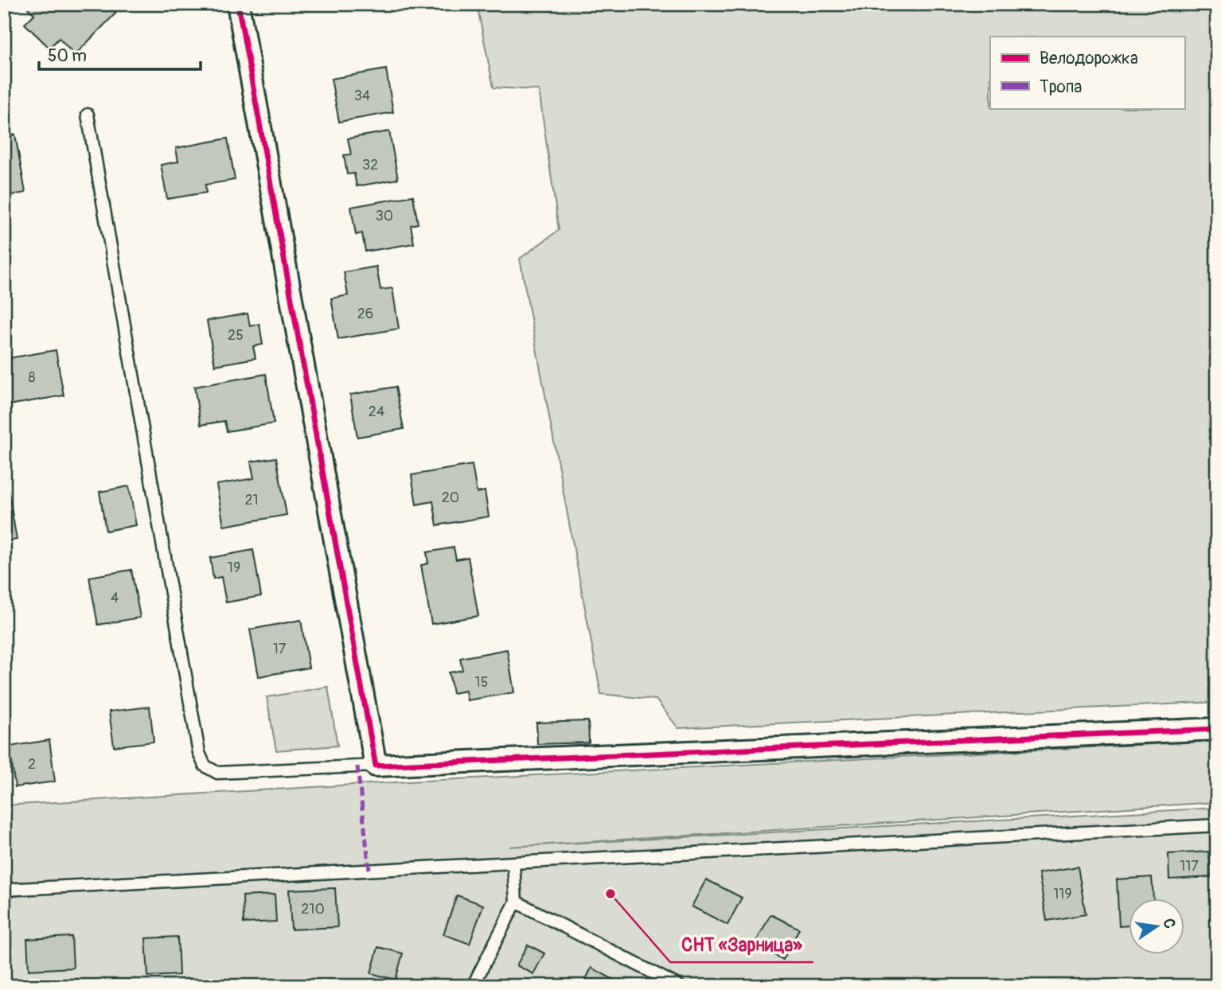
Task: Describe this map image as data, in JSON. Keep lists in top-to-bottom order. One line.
{"places":["СНТ «Зарница»"],"house_numbers":["34","32","30","26","25","8","24","20","21","19","4","17","15","2","117","119","210"],"legend":["Велодорожка","Тропа"],"scale_bar":"50 m","north":"right"}
